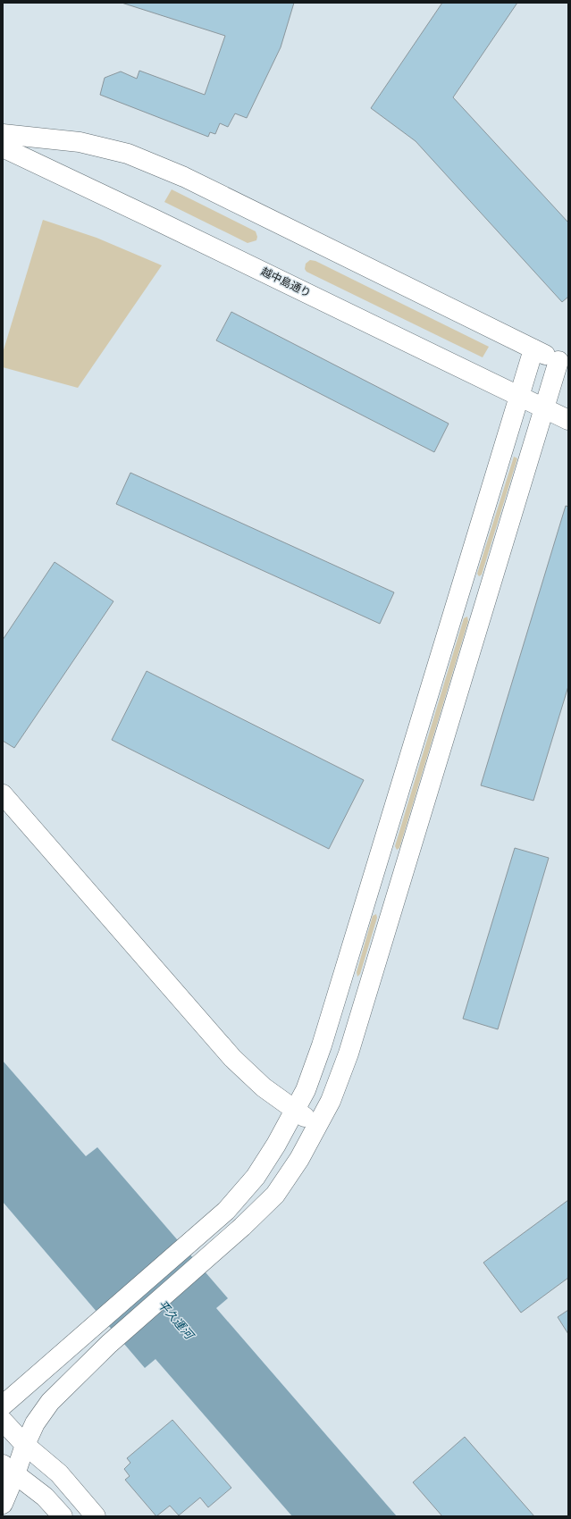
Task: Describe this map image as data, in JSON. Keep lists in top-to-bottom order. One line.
{"streets":{"street":["越中島通り"]},"water":["平久運河"]}
